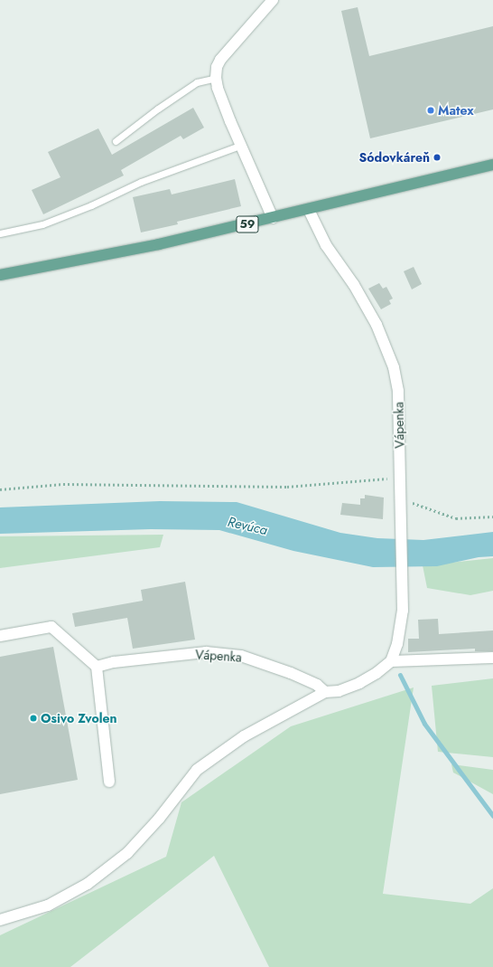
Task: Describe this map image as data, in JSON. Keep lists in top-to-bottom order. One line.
{"streets":{"main road":["59"],"street":["Vápenka"]},"crossings":[["59","Vápenka"]],"water":["Revúca"],"places":["Matex","Sódovkáreň","Osivo Zvolen"]}
